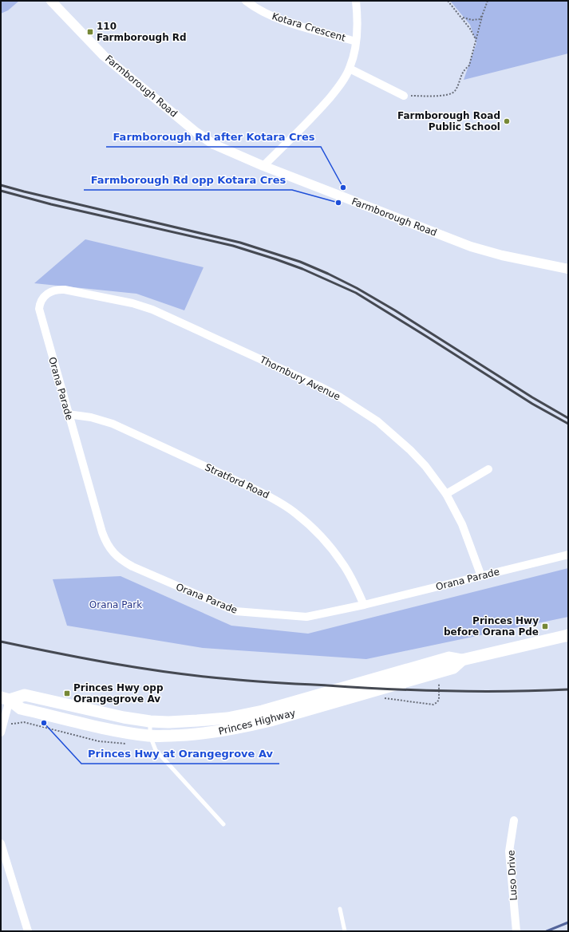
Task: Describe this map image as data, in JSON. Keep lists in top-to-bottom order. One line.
{"streets":{"main road":["Princes Highway"],"street":["Kotara Crescent","Farmborough Road","Thornbury Avenue","Orana Parade","Stratford Road","Luso Drive"]},"crossings":[["Kotara Crescent","Farmborough Road"],["Thornbury Avenue","Orana Parade"],["Orana Parade","Stratford Road"]],"parks":["Orana Park"],"places":{"transit":["110 Farmborough Rd","Princes Hwy before Orana Pde","Princes Hwy opp Orangegrove Av"],"other":["Farmborough Road Public School","Farmborough Rd after Kotara Cres","Farmborough Rd opp Kotara Cres","Princes Hwy at Orangegrove Av"]}}
